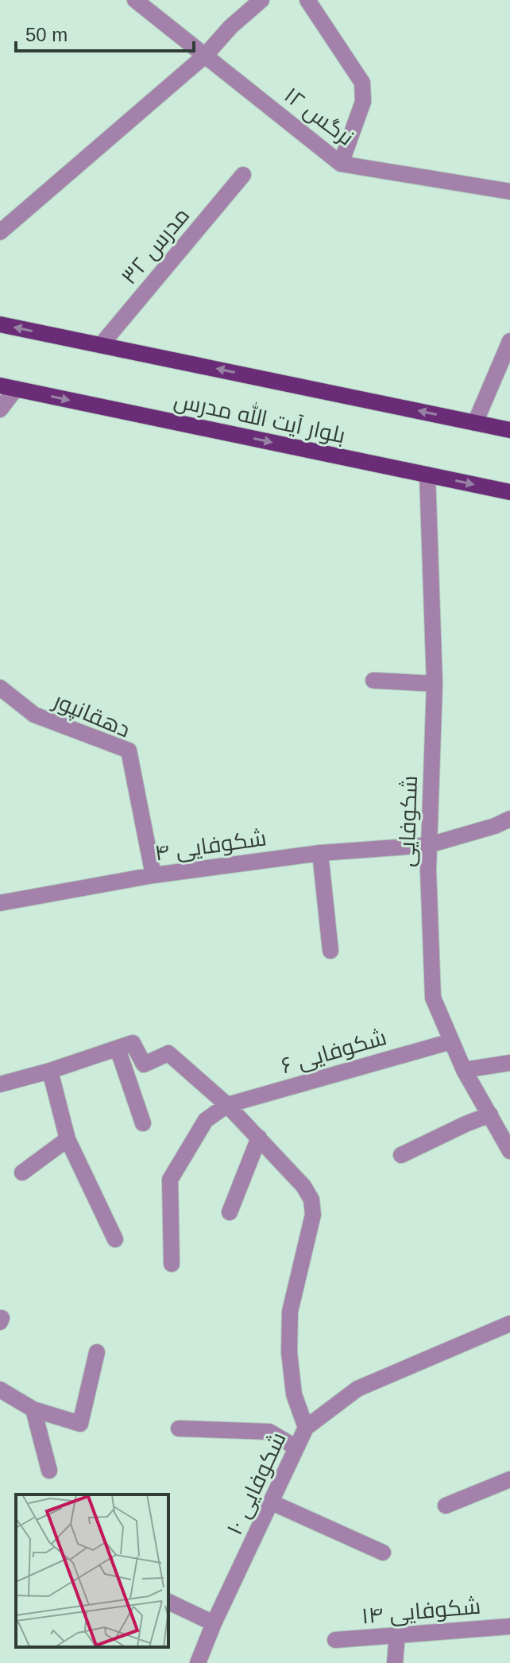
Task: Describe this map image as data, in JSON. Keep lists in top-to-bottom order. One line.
{"streets":{"main road":["بلوار آیت الله مدرس"],"street":["نرگس ۱۲","مدرس ۳۲","دهقانپور","شکوفایی","شکوفایی ۴","شکوفایی ۶","شکوفایی ۱۰","شکوفایی ۱۴"]},"crossings":[["مدرس ۳۲","بلوار آیت الله مدرس"],["بلوار آیت الله مدرس","شکوفایی"],["دهقانپور","شکوفایی ۴"],["شکوفایی","شکوفایی ۴"],["شکوفایی","شکوفایی ۶"]],"scale_bar":"50 m"}
